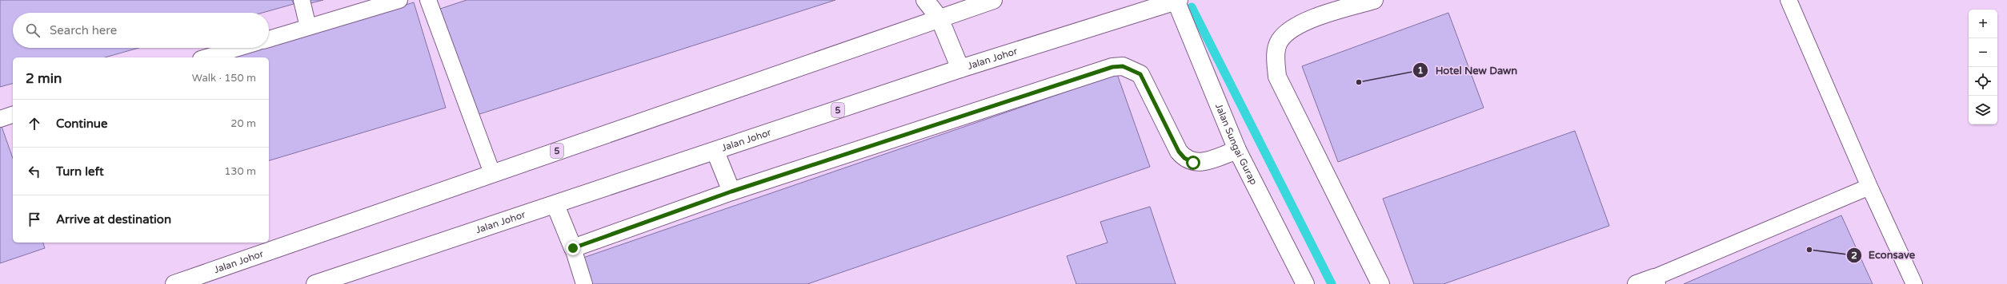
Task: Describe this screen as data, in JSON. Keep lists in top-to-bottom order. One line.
{"streets":{"main road":["Jalan Johor","5","Jalan Sungai Gurap"]},"crossings":[["Jalan Johor","Jalan Sungai Gurap"]],"places":["Hotel New Dawn","Econsave"],"page":{"map_buttons":["+","−"],"search":"Search here","heading":["2 min","Walk · 150 m"],"list":[["Continue","20 m"],["Turn left","130 m"],"Arrive at destination"]}}
